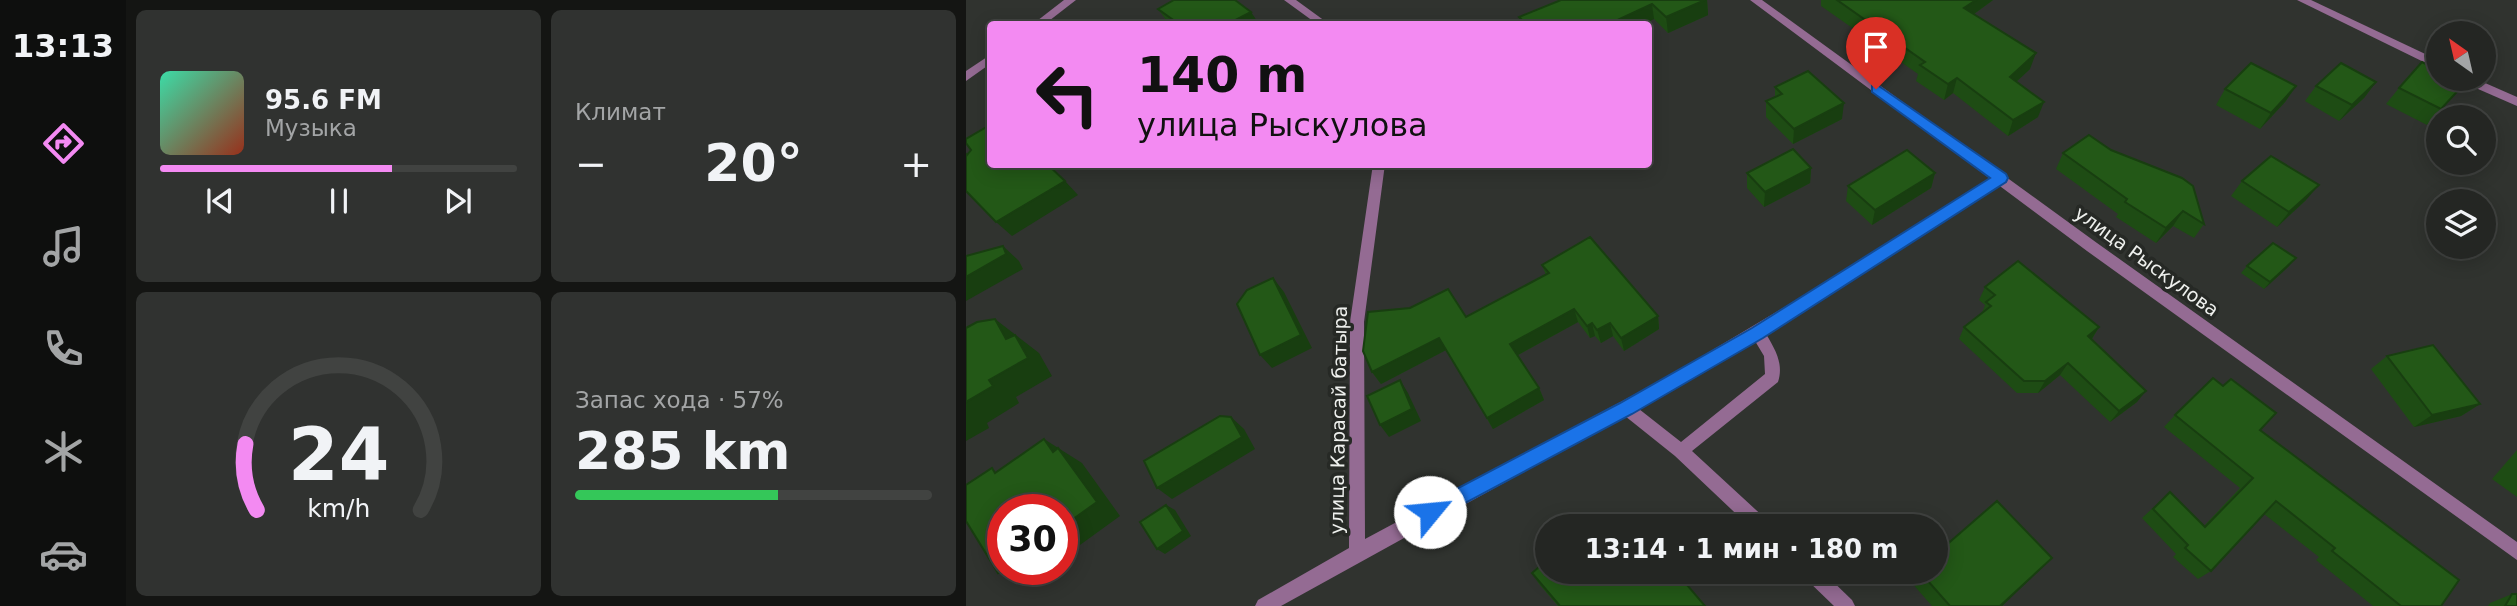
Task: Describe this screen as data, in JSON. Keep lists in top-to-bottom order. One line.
{"streets":{"street":["улица Рыскулова","улица Карасай батыра"]},"north":"top left","page":{"tabs":"13:13","tile":["Климат",["Запас хода · 57%","285 km"]],"turn":["140 m","улица Рыскулова"],"song":["95.6 FM","Музыка"],"heat":["−","20°","+"],"limit":"30","trip":"13:14 · 1 мин · 180 m","gauge":["24","km/h"]}}
